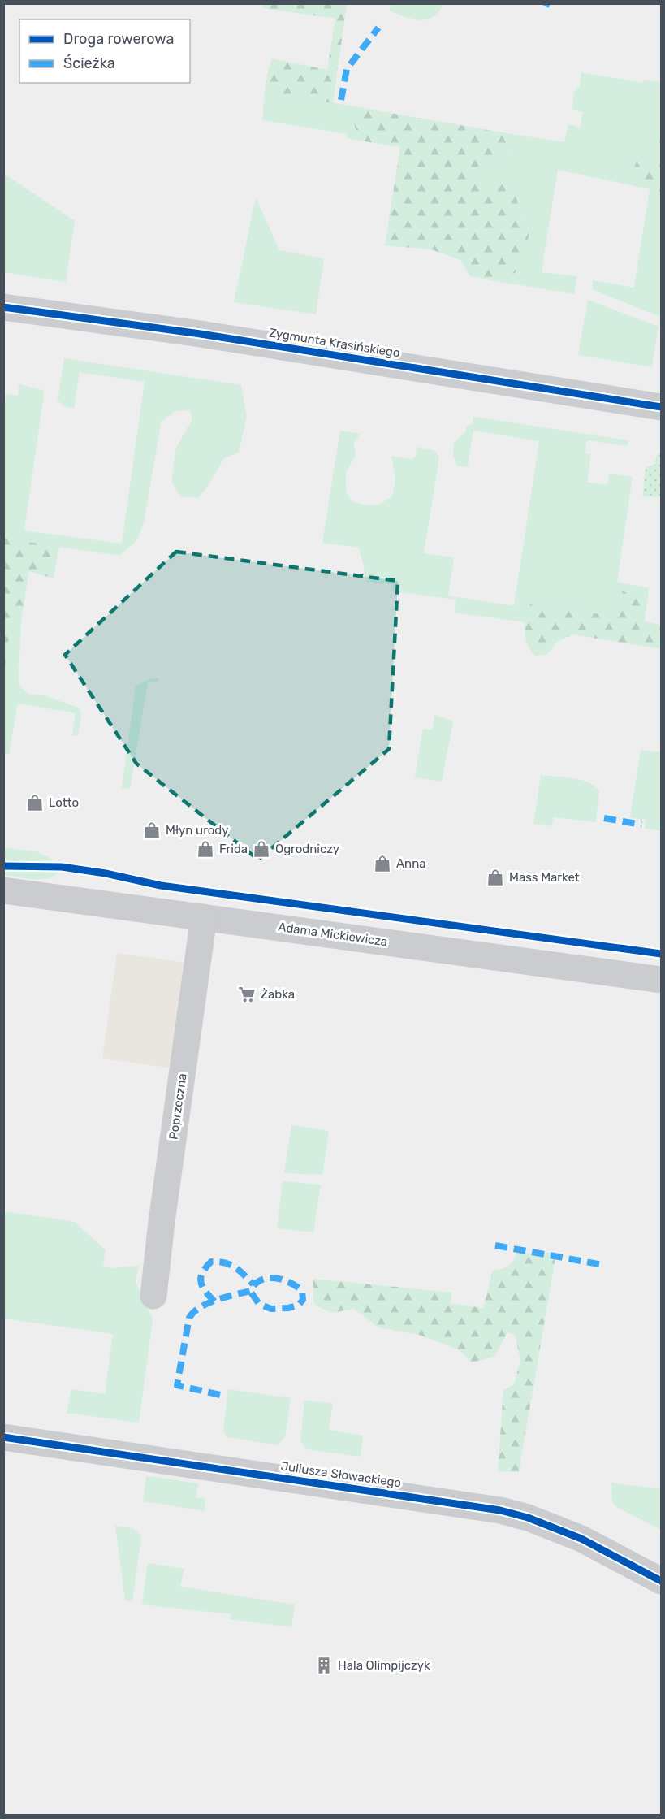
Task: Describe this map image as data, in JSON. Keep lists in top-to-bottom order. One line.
{"streets":{"street":["Zygmunta Krasińskiego","Adama Mickiewicza","Poprzeczna","Juliusza Słowackiego"]},"crossings":[["Adama Mickiewicza","Poprzeczna"]],"places":{"shop":["Lotto","Młyn urody","Frida","Ogrodniczy","Anna","Mass Market"],"supermarket":["Żabka"],"building":["Hala Olimpijczyk"]},"legend":["Droga rowerowa","Ścieżka"]}
